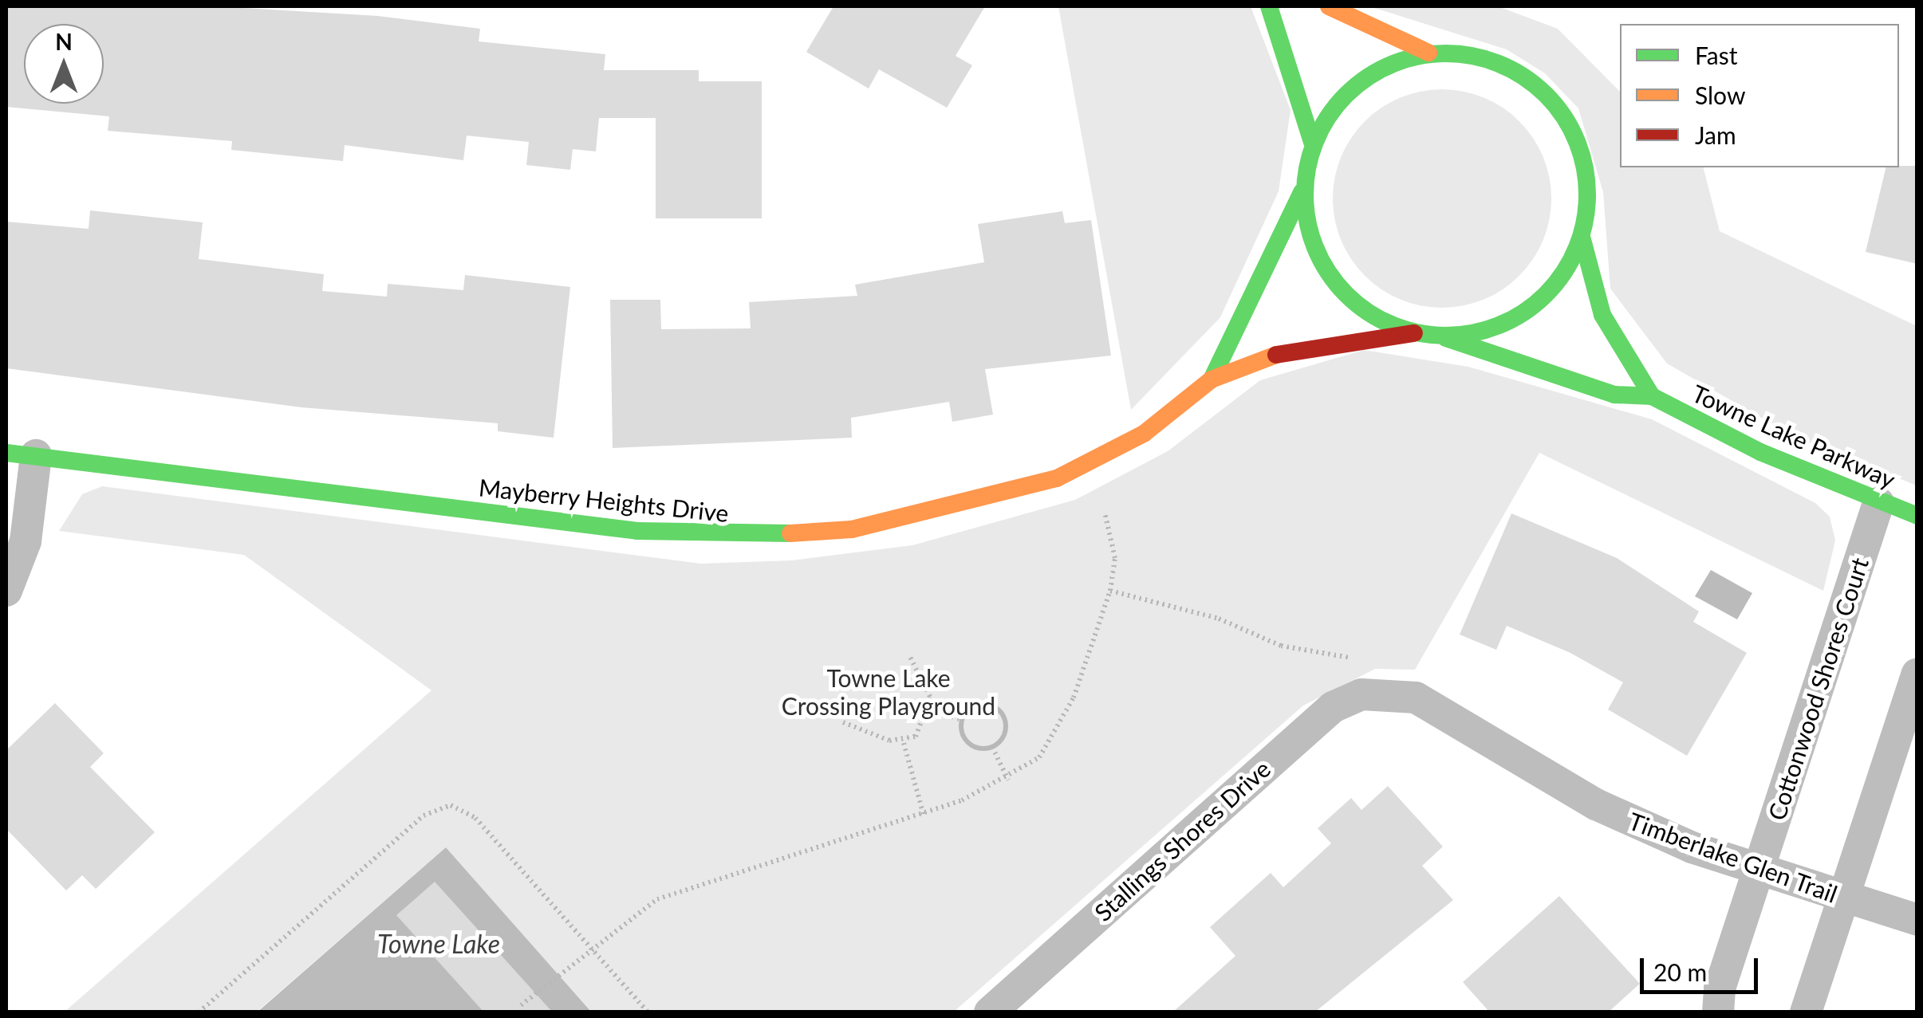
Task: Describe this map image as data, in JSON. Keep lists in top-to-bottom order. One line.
{"streets":{"street":["Towne Lake Parkway","Mayberry Heights Drive","Cottonwood Shores Court","Stallings Shores Drive","Timberlake Glen Trail"]},"crossings":[["Towne Lake Parkway","Mayberry Heights Drive"],["Towne Lake Parkway","Cottonwood Shores Court"],["Cottonwood Shores Court","Timberlake Glen Trail"],["Stallings Shores Drive","Timberlake Glen Trail"]],"water":["Towne Lake"],"parks":["Towne Lake Crossing Playground"],"legend":["Fast","Slow","Jam"],"scale_bar":"20 m","north":"top"}
